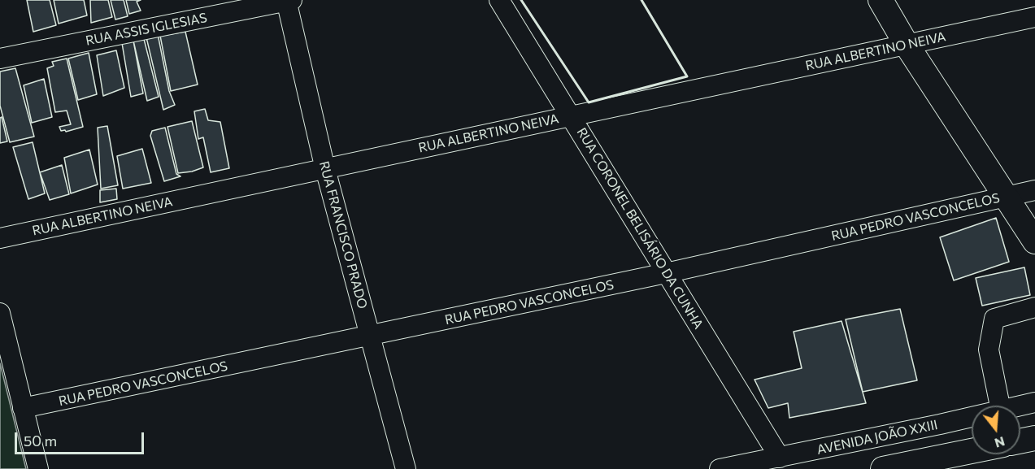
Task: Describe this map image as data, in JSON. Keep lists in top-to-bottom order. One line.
{"streets":{"street":["RUA ASSIS IGLESIAS","RUA ALBERTINO NEIVA","RUA PEDRO VASCONCELOS","RUA CORONEL BELISÁRIO DA CUNHA","RUA FRANCISCO PRADO","AVENIDA JOÃO XXIII"]},"crossings":[["RUA ASSIS IGLESIAS","RUA FRANCISCO PRADO"],["RUA ALBERTINO NEIVA","RUA CORONEL BELISÁRIO DA CUNHA"],["RUA ALBERTINO NEIVA","RUA FRANCISCO PRADO"],["RUA PEDRO VASCONCELOS","RUA CORONEL BELISÁRIO DA CUNHA"],["RUA PEDRO VASCONCELOS","RUA FRANCISCO PRADO"],["RUA CORONEL BELISÁRIO DA CUNHA","AVENIDA JOÃO XXIII"]],"scale_bar":"50 m","north":"bottom"}
